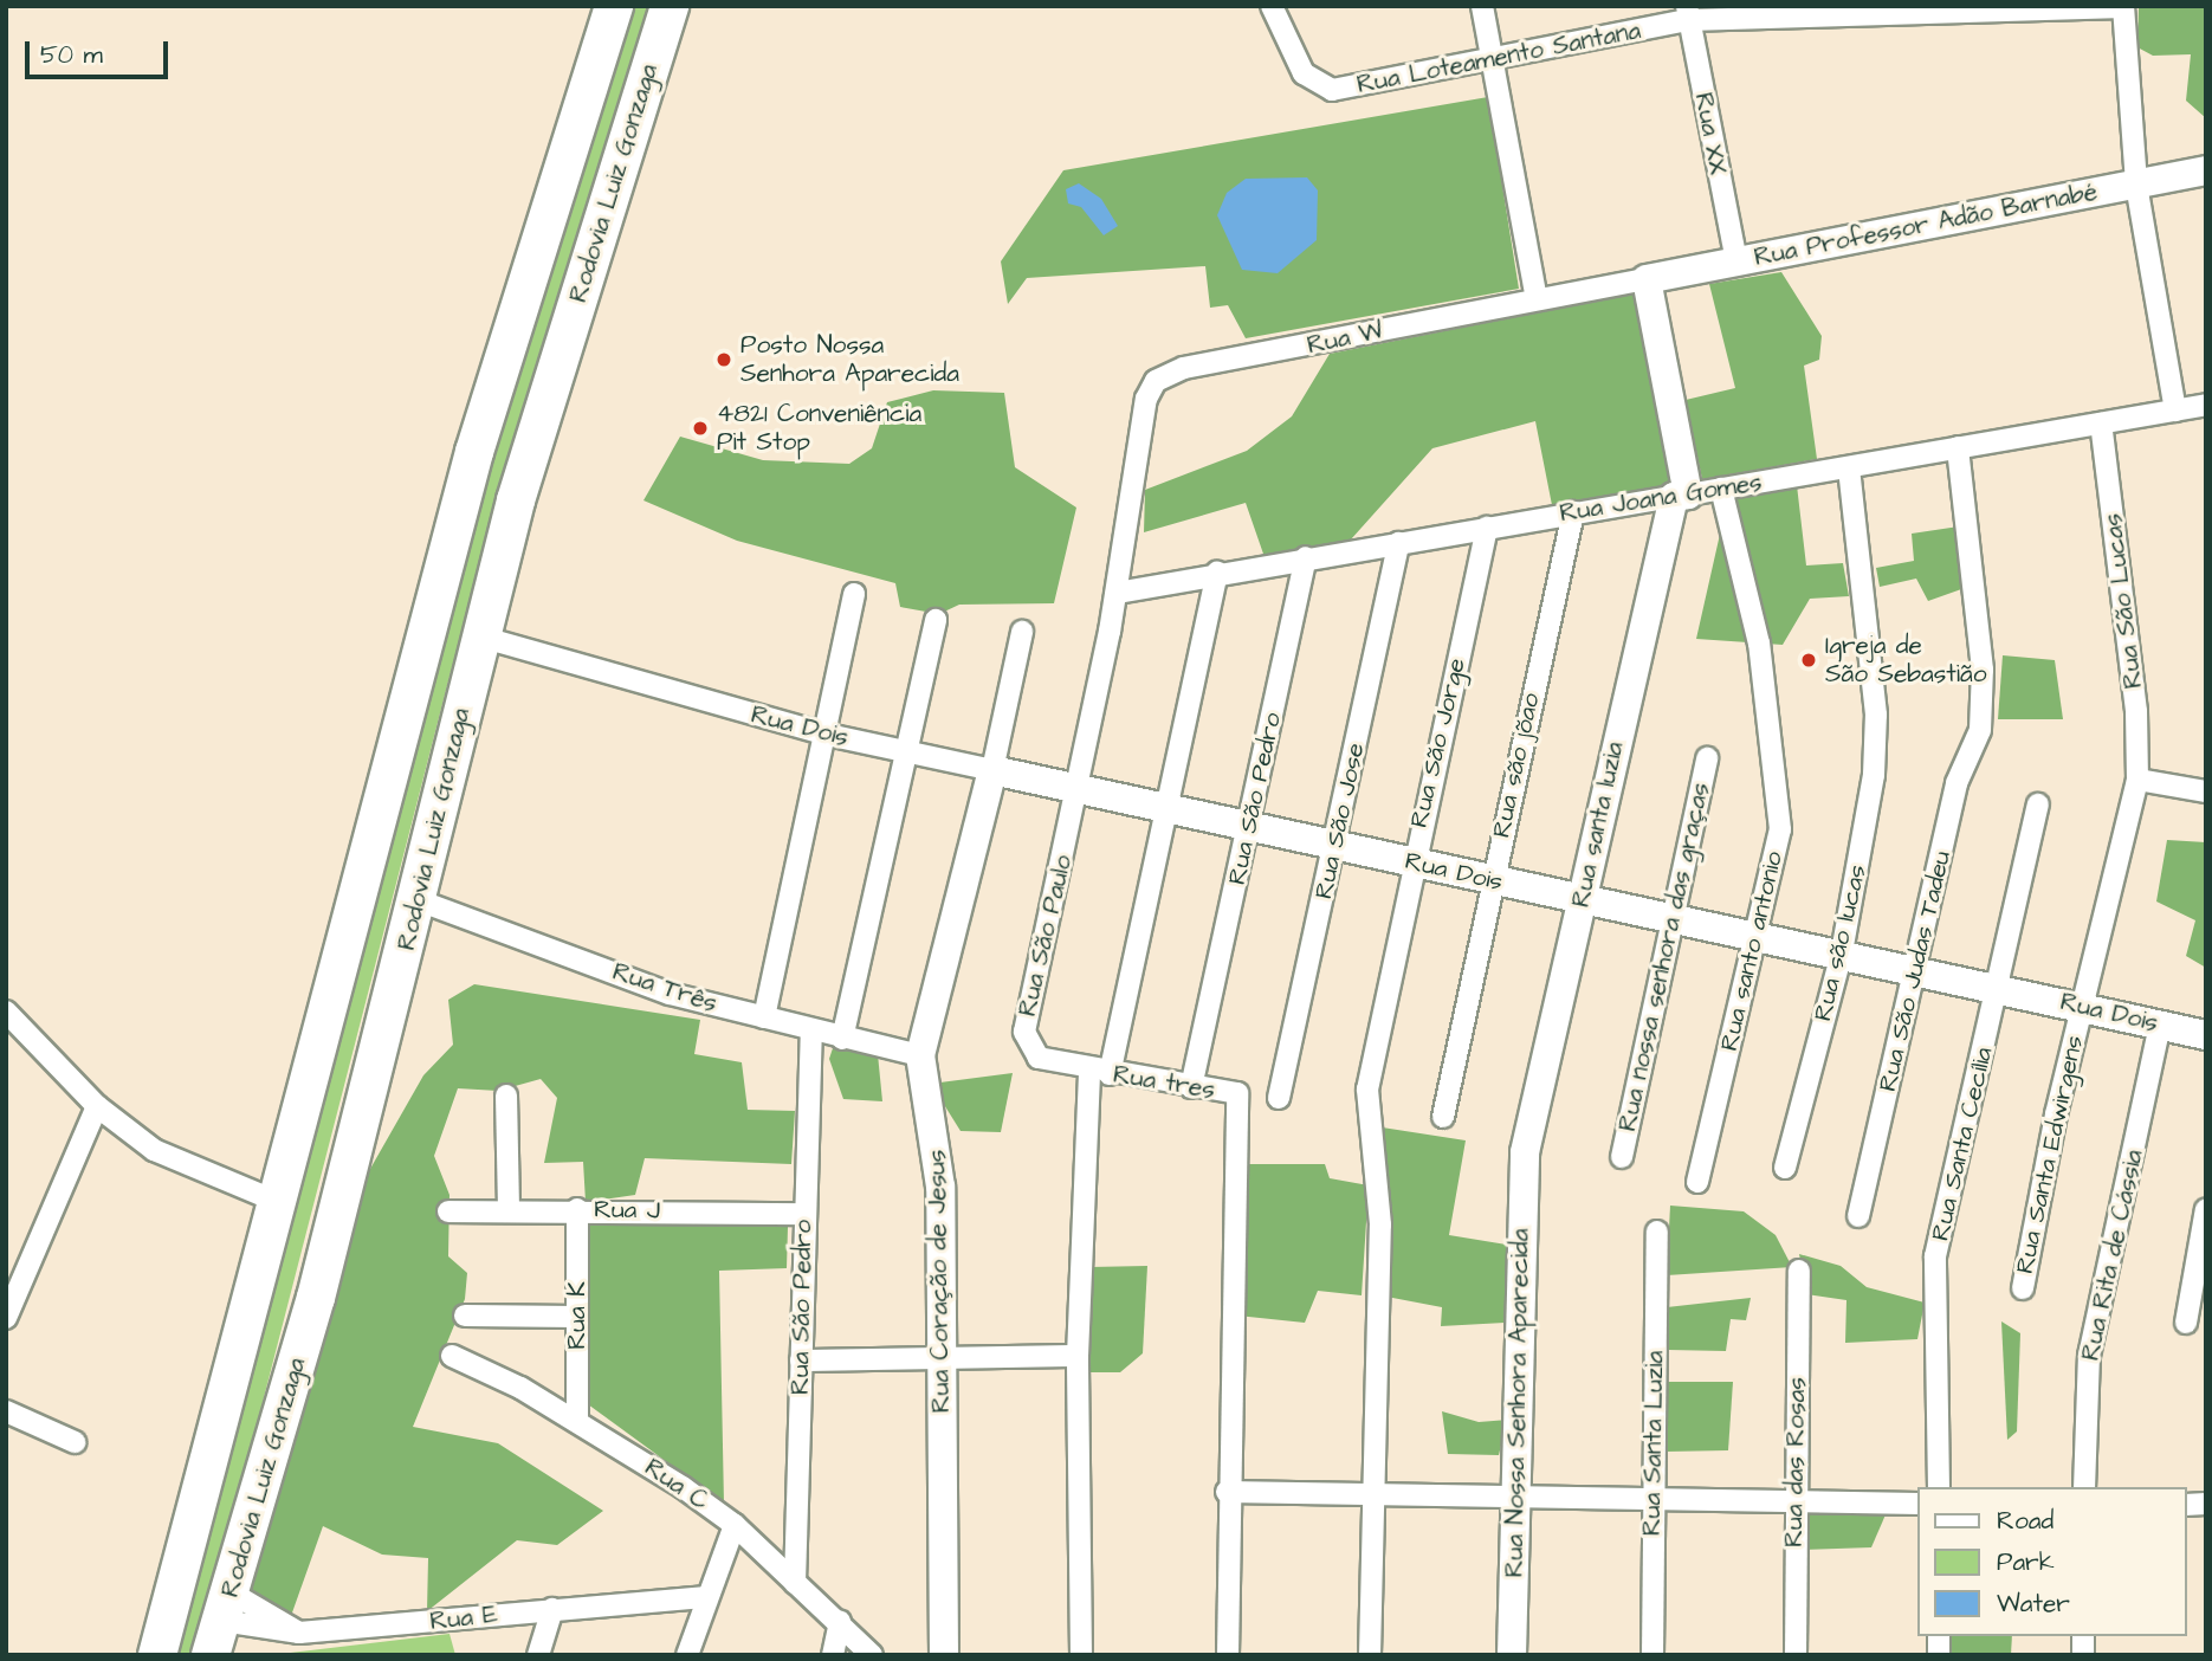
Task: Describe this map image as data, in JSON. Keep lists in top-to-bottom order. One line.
{"streets":{"highway":["Rodovia Luiz Gonzaga"],"main road":["Rua Professor Adão Barnabé","Rua Dois","Rua santa luzia","Rua Coração de Jesus","Rua Nossa Senhora Aparecida"],"street":["Rua Loteamento Santana","Rua XX","Rua W","Rua Joana Gomes","Rua São Lucas","Rua São Jorge","Rua são jõao","Rua São Pedro","Rua São Jose","Rua São Paulo","Rua são lucas","Rua santo antonio","Rua nossa senhora das graças","Rua São Judas Tadeu","Rua Três","Rua tres","Rua Santa Cecília","Rua Santa Edwirgens","Rua J","Rua Rita de Cássia","Rua K","Rua Santa Luzia","Rua das Rosas","Rua C","Rua E"]},"crossings":[["Rua Loteamento Santana","Rua XX"],["Rua XX","Rua Professor Adão Barnabé"],["Rodovia Luiz Gonzaga","Rua Dois"],["Rodovia Luiz Gonzaga","Rua Três"],["Rodovia Luiz Gonzaga","Rua E"],["Rua W","Rua São Paulo"],["Rua Joana Gomes","Rua São Lucas"],["Rua Joana Gomes","Rua São Jorge"],["Rua Joana Gomes","Rua são jõao"],["Rua Joana Gomes","Rua São Pedro"],["Rua Joana Gomes","Rua São Jose"],["Rua Joana Gomes","Rua santa luzia"],["Rua Joana Gomes","Rua São Paulo"],["Rua Joana Gomes","Rua são lucas"],["Rua Joana Gomes","Rua santo antonio"],["Rua Joana Gomes","Rua São Judas Tadeu"],["Rua São Lucas","Rua Santa Edwirgens"],["Rua Dois","Rua São Jorge"],["Rua Dois","Rua são jõao"],["Rua Dois","Rua São Pedro"],["Rua Dois","Rua São Jose"],["Rua Dois","Rua santa luzia"],["Rua Dois","Rua São Paulo"],["Rua Dois","Rua são lucas"],["Rua Dois","Rua santo antonio"],["Rua Dois","Rua nossa senhora das graças"],["Rua Dois","Rua São Judas Tadeu"],["Rua Dois","Rua Santa Cecília"],["Rua Dois","Rua Santa Edwirgens"],["Rua Dois","Rua Rita de Cássia"],["Rua Dois","Rua Coração de Jesus"],["Rua São Pedro","Rua Três"],["Rua São Pedro","Rua tres"],["Rua São Pedro","Rua J"],["Rua São Pedro","Rua C"],["Rua santa luzia","Rua Nossa Senhora Aparecida"],["Rua São Paulo","Rua tres"],["Rua Três","Rua Coração de Jesus"],["Rua J","Rua K"],["Rua K","Rua C"]],"places":["Posto Nossa Senhora Aparecida","4821 Conveniência Pit Stop","Igreja de São Sebastião"],"legend":["Road","Park","Water"],"scale_bar":"50 m"}
